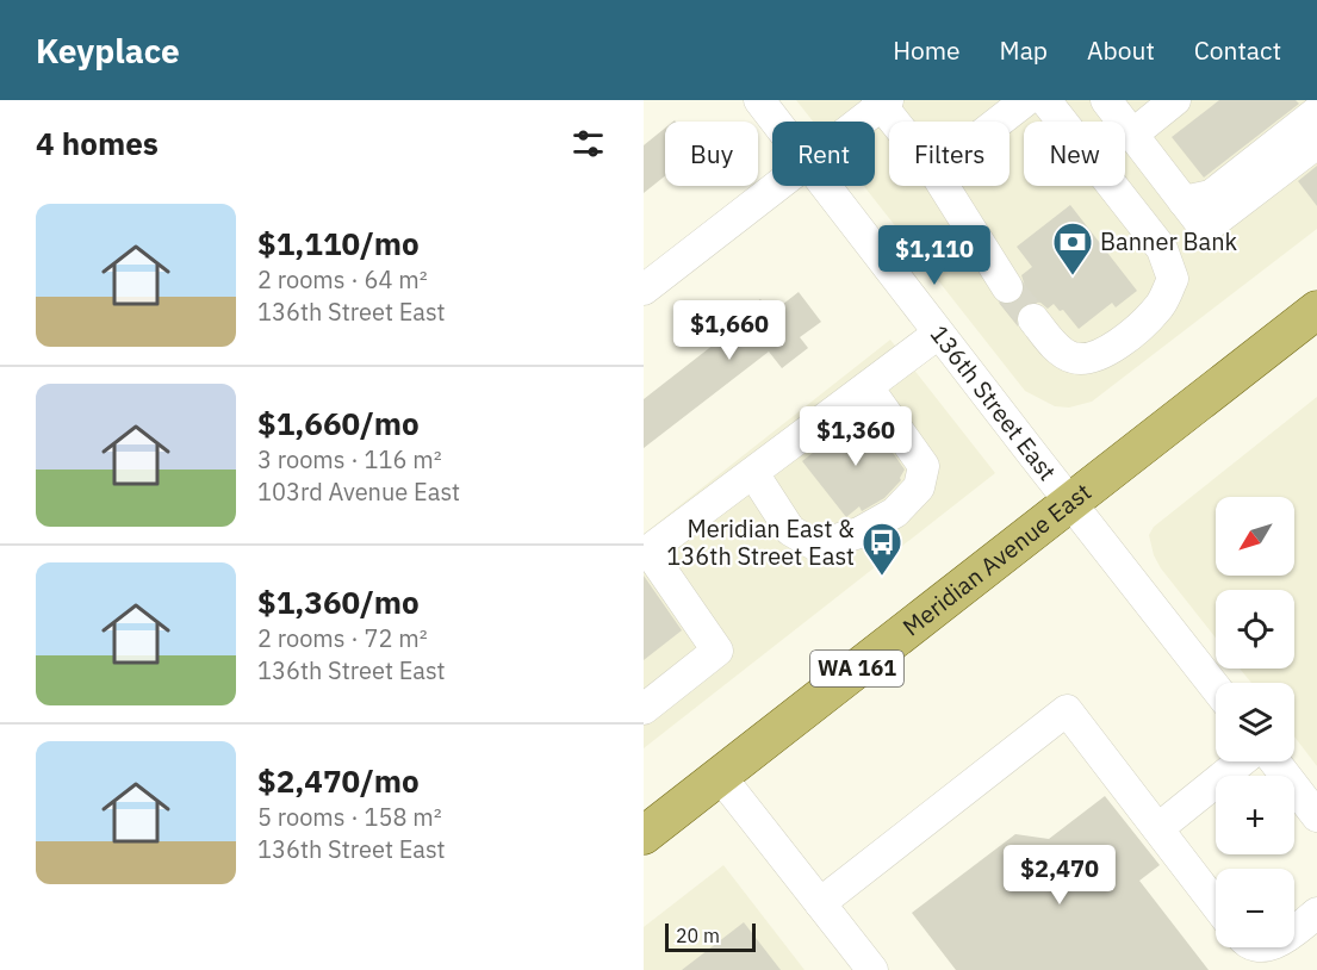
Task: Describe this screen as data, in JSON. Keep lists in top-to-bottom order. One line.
{"streets":{"main road":["Meridian Avenue East","WA 161"],"street":["136th Street East"]},"crossings":[["136th Street East","Meridian Avenue East"]],"places":{"bank":["Banner Bank"],"bus stop":["Meridian East & 136th Street East"]},"scale_bar":"20 m","north":"bottom left","page":{"header":"Keyplace","nav":["Home","Map","About","Contact"],"heading":"4 homes","chip":["Buy","Rent","Filters","New"],"list":[{"name":"$1,110/mo","note":"2 rooms · 64 m² · 136th Street East"},{"name":"$1,660/mo","note":"3 rooms · 116 m² · 103rd Avenue East"},{"name":"$1,360/mo","note":"2 rooms · 72 m² · 136th Street East"},{"name":"$2,470/mo","note":"5 rooms · 158 m² · 136th Street East"}],"price":["$1,110","$1,660","$1,360","$2,470"],"map_buttons":["+","−"],"scale":"20 m"}}
